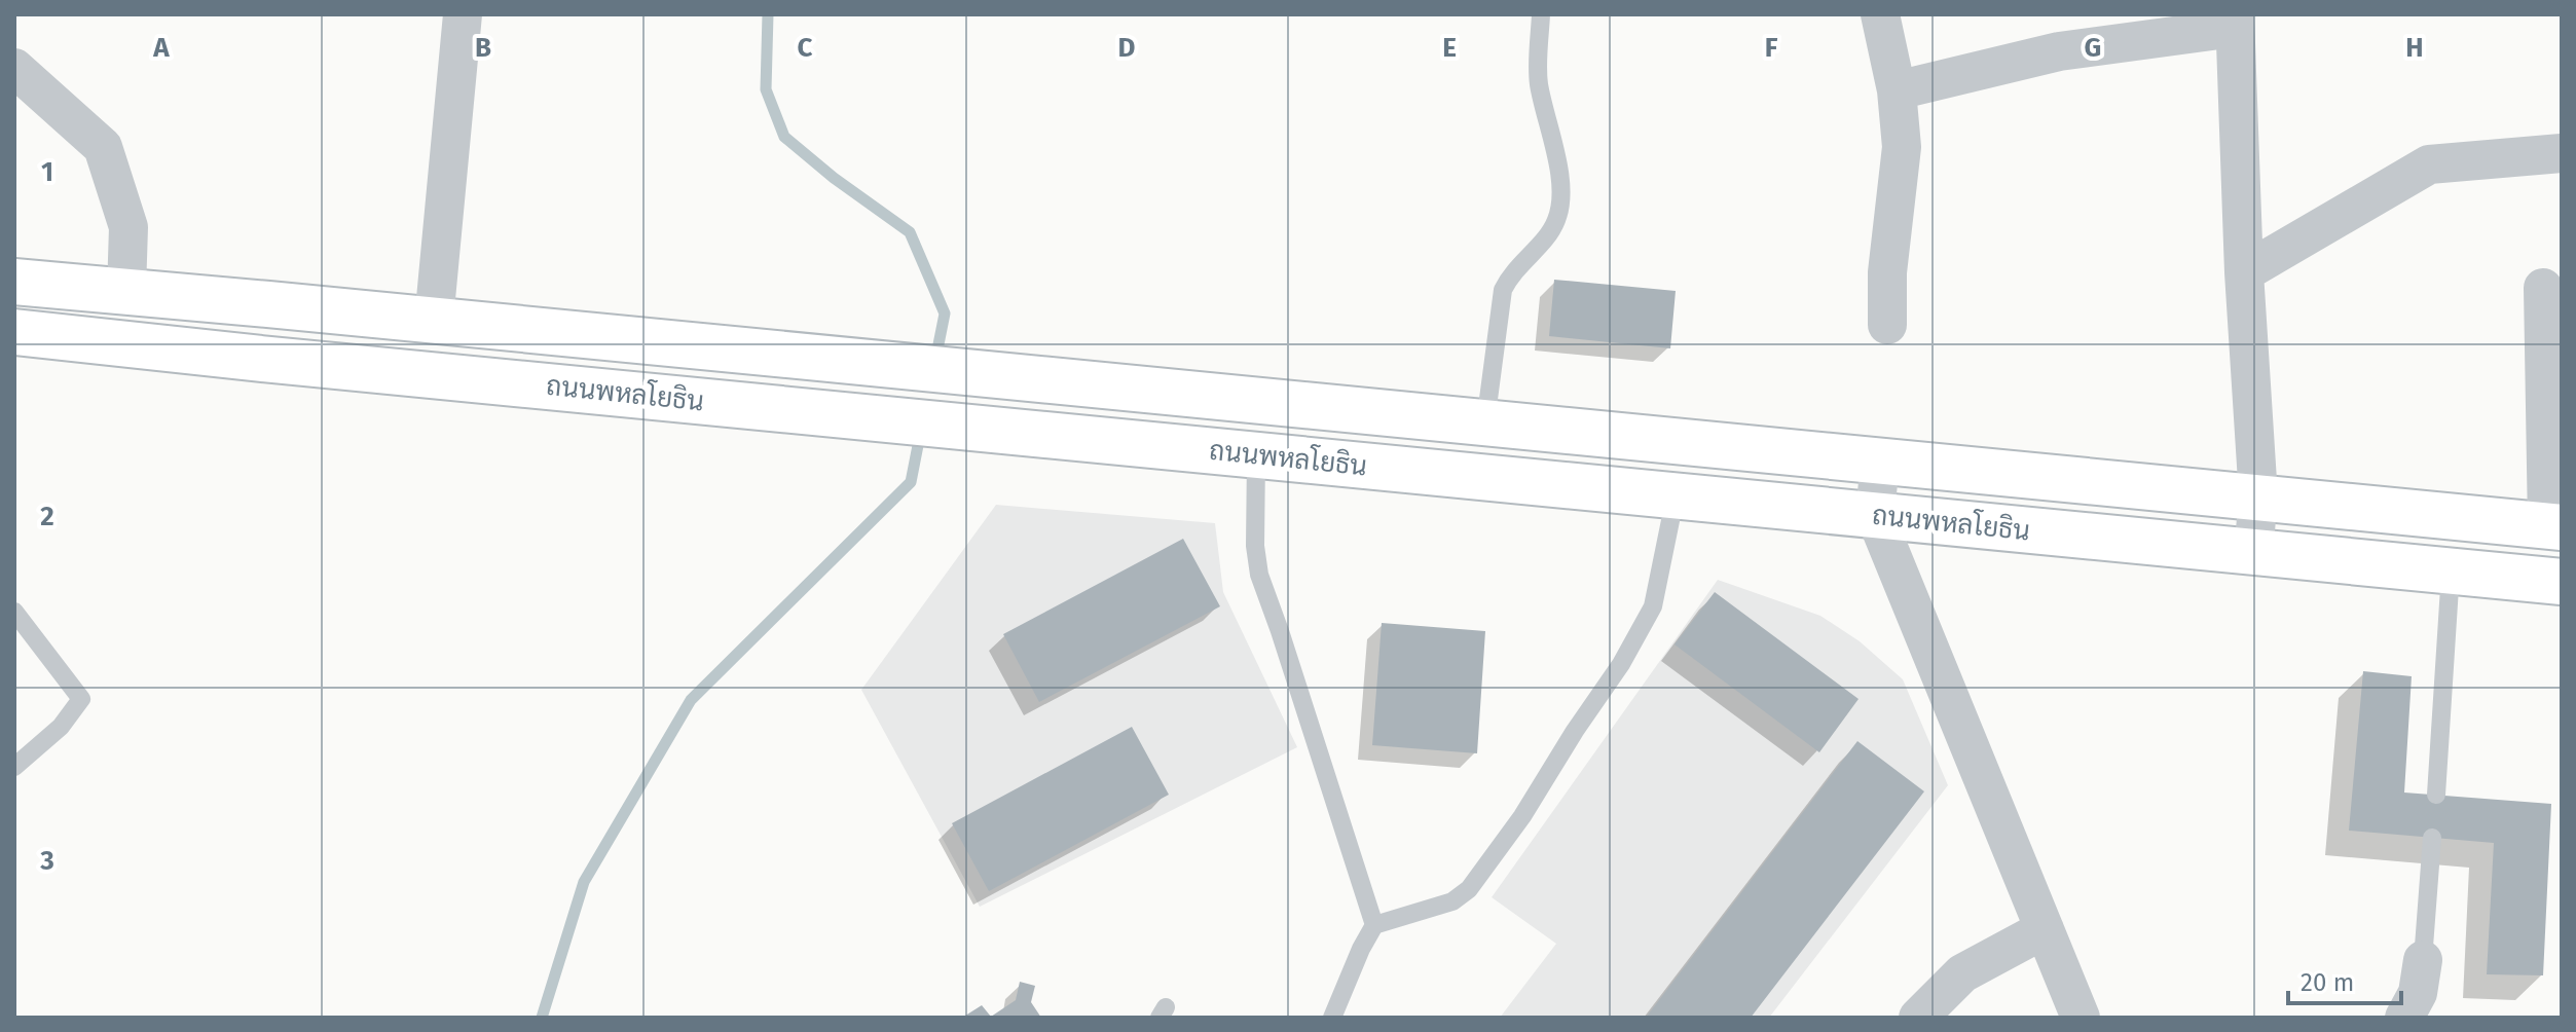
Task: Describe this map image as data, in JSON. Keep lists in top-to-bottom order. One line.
{"streets":{"main road":["ถนนพหลโยธิน"]},"scale_bar":"20 m","grid":{"columns":["A","B","C","D","E","F","G","H"],"rows":["1","2","3"]}}
